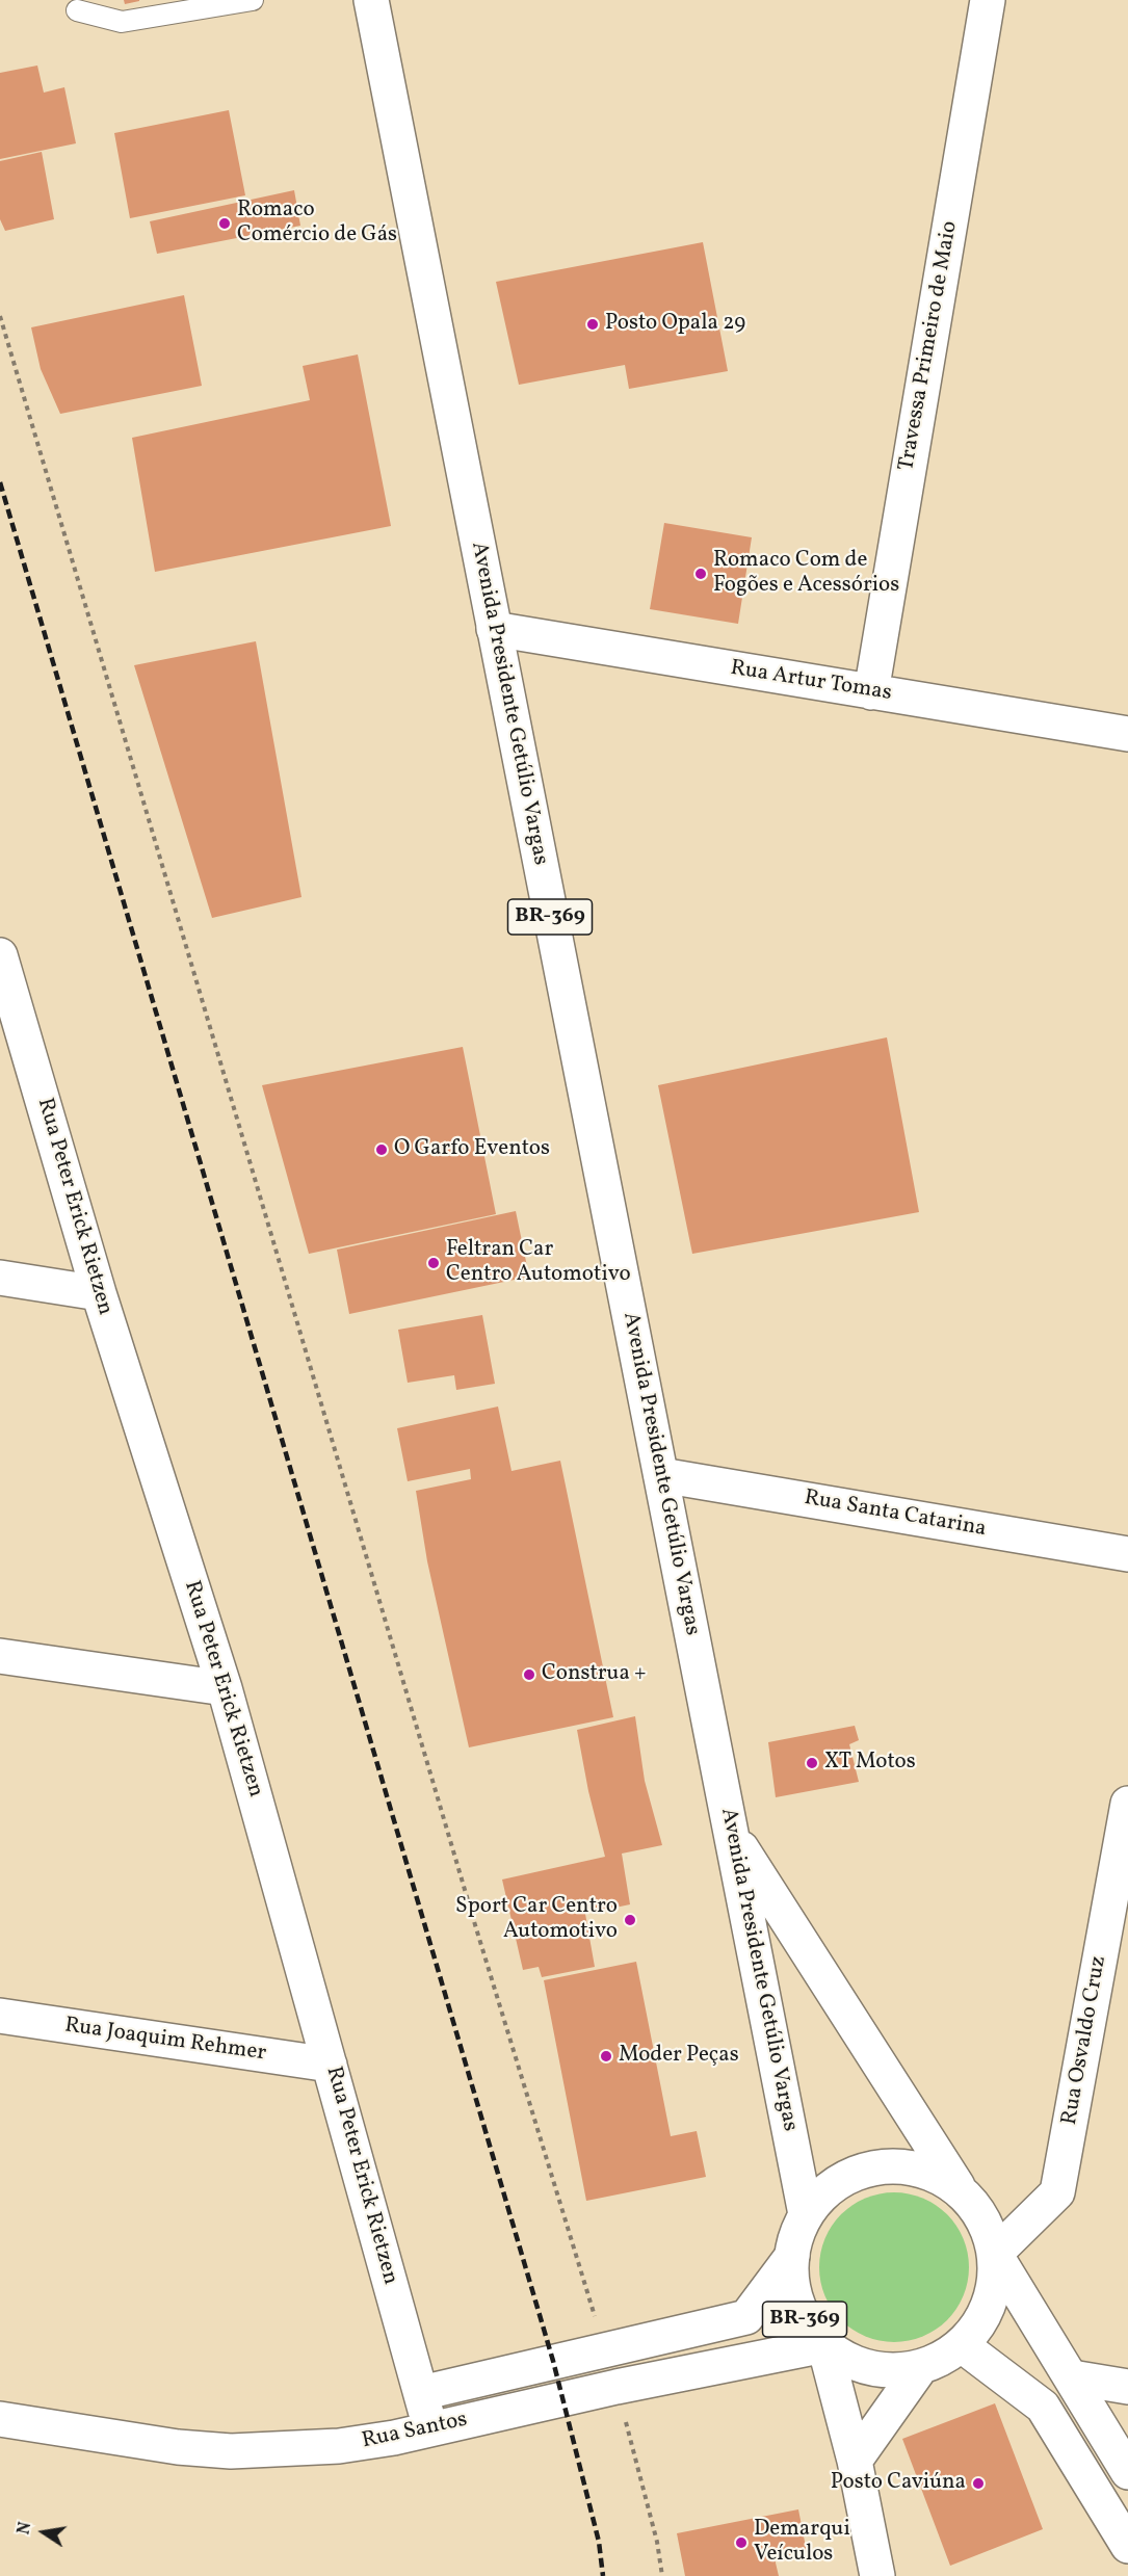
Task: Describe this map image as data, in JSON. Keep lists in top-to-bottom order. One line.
{"streets":{"street":["Travessa Primeiro de Maio","Rua Artur Tomas","Avenida Presidente Getúlio Vargas","BR-369","Rua Peter Erick Rietzen","Rua Santa Catarina","Rua Joaquim Rehmer","Rua Osvaldo Cruz","Rua Santos"]},"crossings":[["Travessa Primeiro de Maio","Rua Artur Tomas"],["Rua Artur Tomas","Avenida Presidente Getúlio Vargas"],["Avenida Presidente Getúlio Vargas","BR-369"],["Avenida Presidente Getúlio Vargas","Rua Santa Catarina"],["Avenida Presidente Getúlio Vargas","Rua Osvaldo Cruz"],["Avenida Presidente Getúlio Vargas","Rua Santos"],["BR-369","Rua Osvaldo Cruz"],["BR-369","Rua Santos"],["Rua Peter Erick Rietzen","Rua Joaquim Rehmer"],["Rua Peter Erick Rietzen","Rua Santos"],["Rua Osvaldo Cruz","Rua Santos"]],"places":["Romaco Comércio de Gás","Posto Opala 29","Romaco Com de Fogões e Acessórios","O Garfo Eventos","Feltran Car Centro Automotivo","Construa +","XT Motos","Sport Car Centro Automotivo","Moder Peças","Posto Caviúna","Demarqui Veículos"],"north":"left"}
